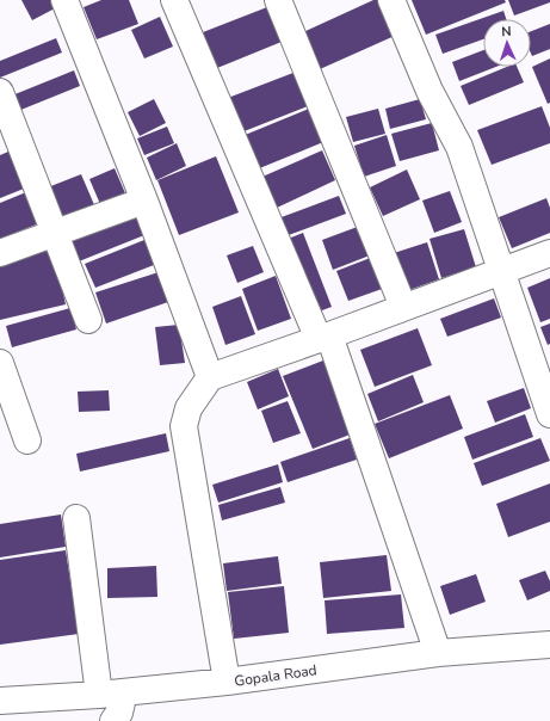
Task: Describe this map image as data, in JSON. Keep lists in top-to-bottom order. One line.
{"streets":{"street":["Gopala Road"]},"north":"top"}
